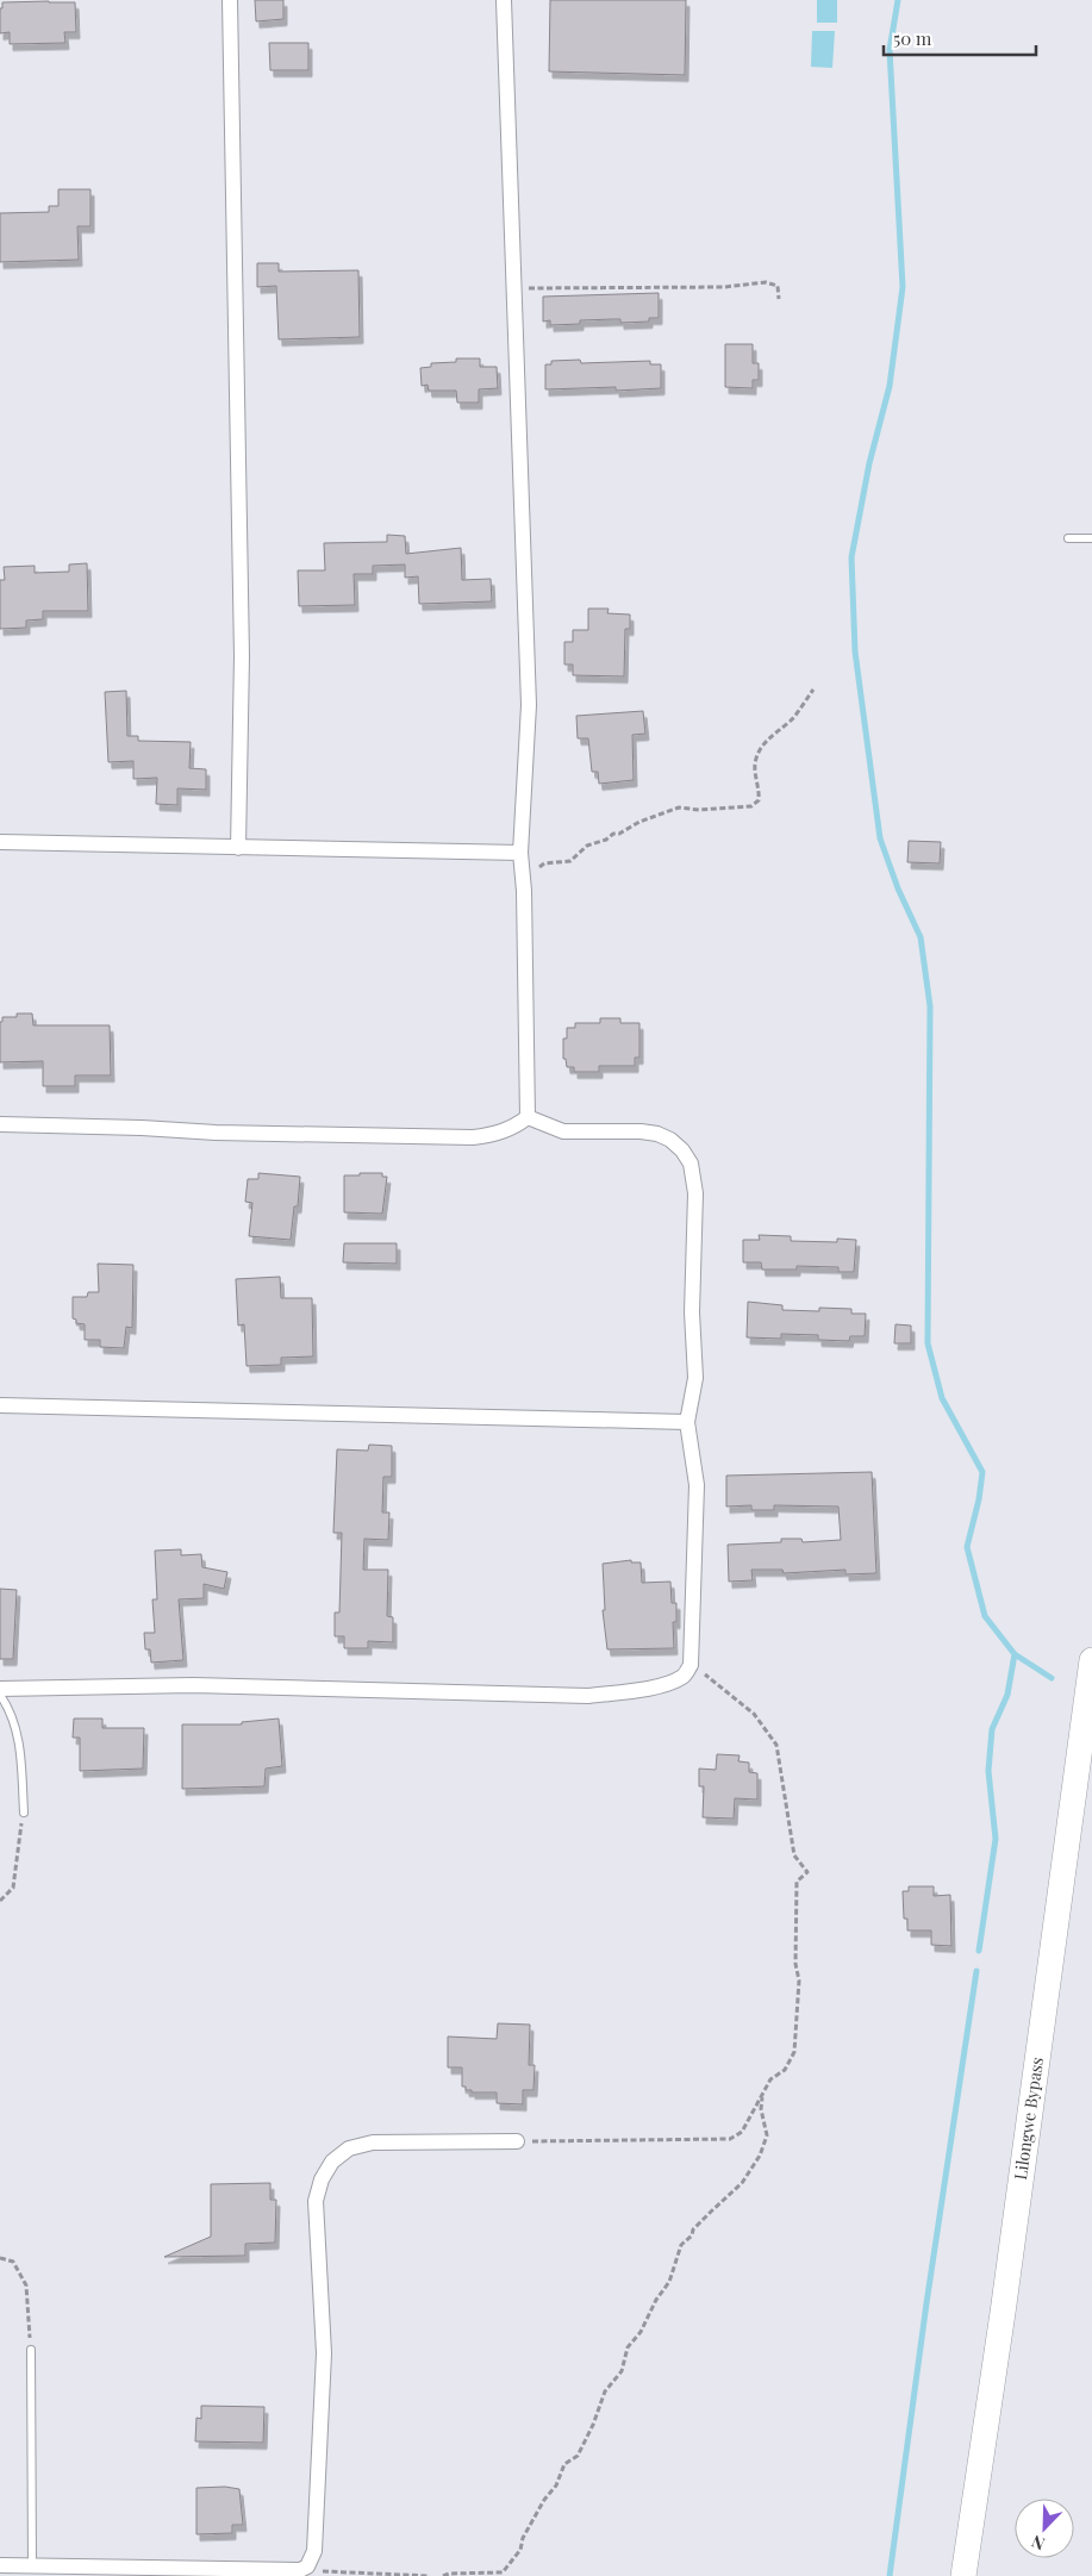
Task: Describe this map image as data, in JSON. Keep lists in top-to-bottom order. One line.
{"streets":{"main road":["Lilongwe Bypass"]},"scale_bar":"50 m","north":"bottom left"}
